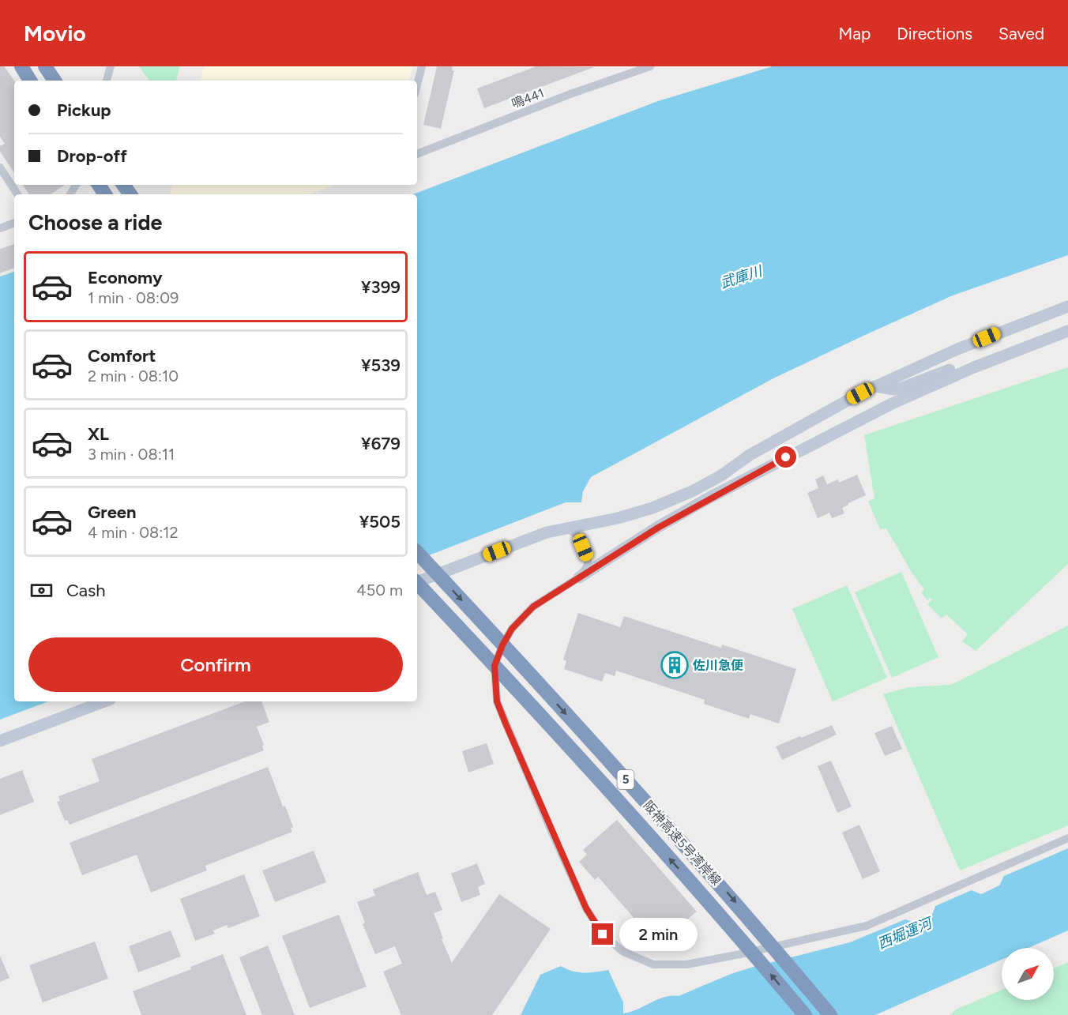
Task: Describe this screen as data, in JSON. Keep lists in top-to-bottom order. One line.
{"streets":{"highway":["5","阪神高速5号湾岸線"],"street":["鳴441"]},"water":["武庫川","西堀運河"],"places":{"building":["佐川急便"]},"north":"top right","page":{"header":"Movio","nav":["Map","Directions","Saved"],"banner":["Pickup","Drop-off"],"heading":"Choose a ride","list":[{"name":"Economy","note":"1 min · 08:09","value":"¥399"},{"name":"Comfort","note":"2 min · 08:10","value":"¥539"},{"name":"XL","note":"3 min · 08:11","value":"¥679"},{"name":"Green","note":"4 min · 08:12","value":"¥505"}],"pay":["Cash","450 m"],"buttons":"Confirm","bubble":"2 min"}}
